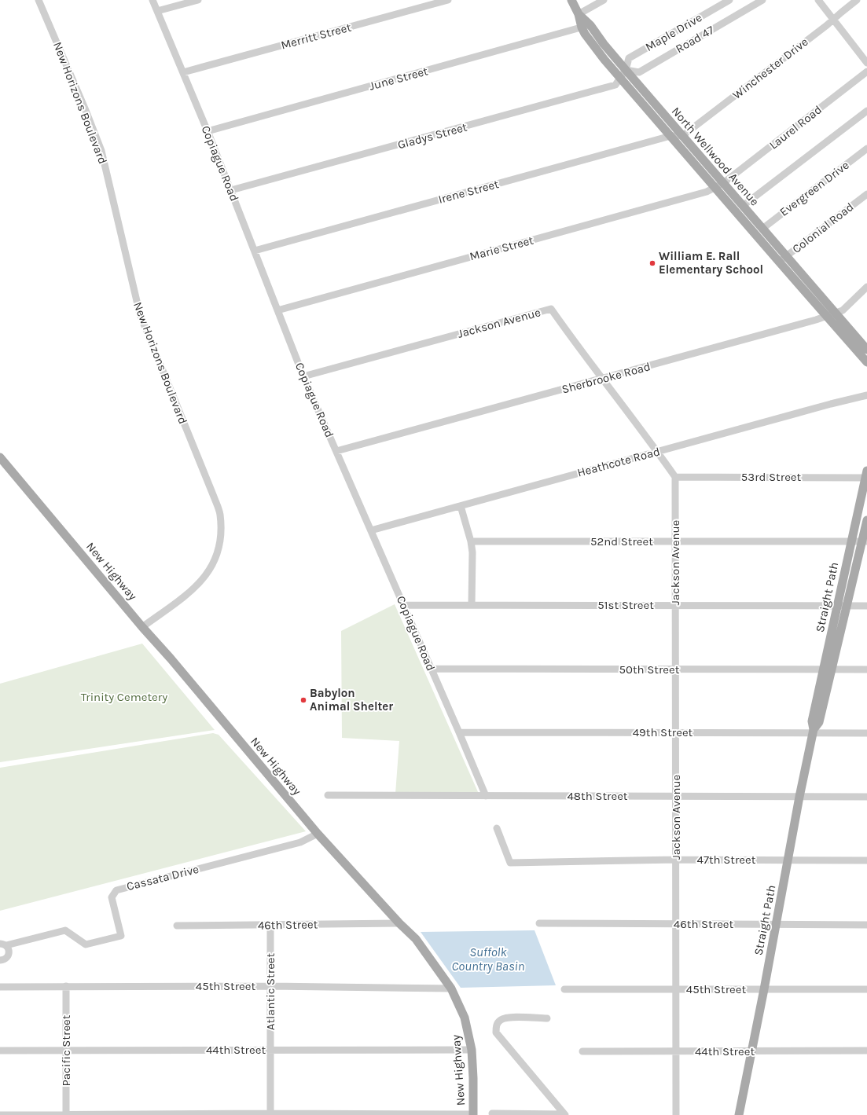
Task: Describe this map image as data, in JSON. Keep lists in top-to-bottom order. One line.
{"streets":{"main road":["North Wellwood Avenue","New Highway","Straight Path"],"street":["Maple Drive","Merritt Street","Road 47","Winchester Drive","June Street","New Horizons Boulevard","Laurel Road","Gladys Street","Copiague Road","Evergreen Drive","Irene Street","Colonial Road","Marie Street","Jackson Avenue","Sherbrooke Road","Heathcote Road","53rd Street","52nd Street","51st Street","50th Street","49th Street","48th Street","47th Street","Cassata Drive","46th Street","45th Street","Atlantic Street","44th Street","Pacific Street"]},"crossings":[["Maple Drive","Road 47"],["Maple Drive","Gladys Street"],["Maple Drive","North Wellwood Avenue"],["Merritt Street","Copiague Road"],["Road 47","Gladys Street"],["Road 47","North Wellwood Avenue"],["Winchester Drive","North Wellwood Avenue"],["Winchester Drive","Irene Street"],["June Street","North Wellwood Avenue"],["June Street","Copiague Road"],["New Horizons Boulevard","New Highway"],["Laurel Road","North Wellwood Avenue"],["Laurel Road","Marie Street"],["Gladys Street","North Wellwood Avenue"],["Gladys Street","Copiague Road"],["North Wellwood Avenue","Evergreen Drive"],["North Wellwood Avenue","Irene Street"],["North Wellwood Avenue","Colonial Road"],["North Wellwood Avenue","Marie Street"],["North Wellwood Avenue","Sherbrooke Road"],["Copiague Road","Irene Street"],["Copiague Road","Marie Street"],["Copiague Road","Jackson Avenue"],["Copiague Road","Sherbrooke Road"],["Copiague Road","Heathcote Road"],["Copiague Road","51st Street"],["Copiague Road","50th Street"],["Copiague Road","49th Street"],["Copiague Road","48th Street"],["Jackson Avenue","Sherbrooke Road"],["Jackson Avenue","Heathcote Road"],["Jackson Avenue","53rd Street"],["Jackson Avenue","52nd Street"],["Jackson Avenue","51st Street"],["Jackson Avenue","50th Street"],["Jackson Avenue","49th Street"],["Jackson Avenue","48th Street"],["Jackson Avenue","47th Street"],["Jackson Avenue","46th Street"],["Jackson Avenue","45th Street"],["Jackson Avenue","44th Street"],["53rd Street","Straight Path"],["52nd Street","Straight Path"],["New Highway","Cassata Drive"],["New Highway","46th Street"],["New Highway","45th Street"],["New Highway","44th Street"],["Straight Path","51st Street"],["Straight Path","50th Street"],["Straight Path","49th Street"],["Straight Path","48th Street"],["Straight Path","47th Street"],["Straight Path","46th Street"],["Straight Path","45th Street"],["Straight Path","44th Street"],["46th Street","Atlantic Street"],["45th Street","Atlantic Street"],["45th Street","Pacific Street"],["Atlantic Street","44th Street"],["44th Street","Pacific Street"]],"water":["Suffolk Country Basin"],"parks":["Trinity Cemetery"],"places":["William E. Rall Elementary School","Babylon Animal Shelter"]}
